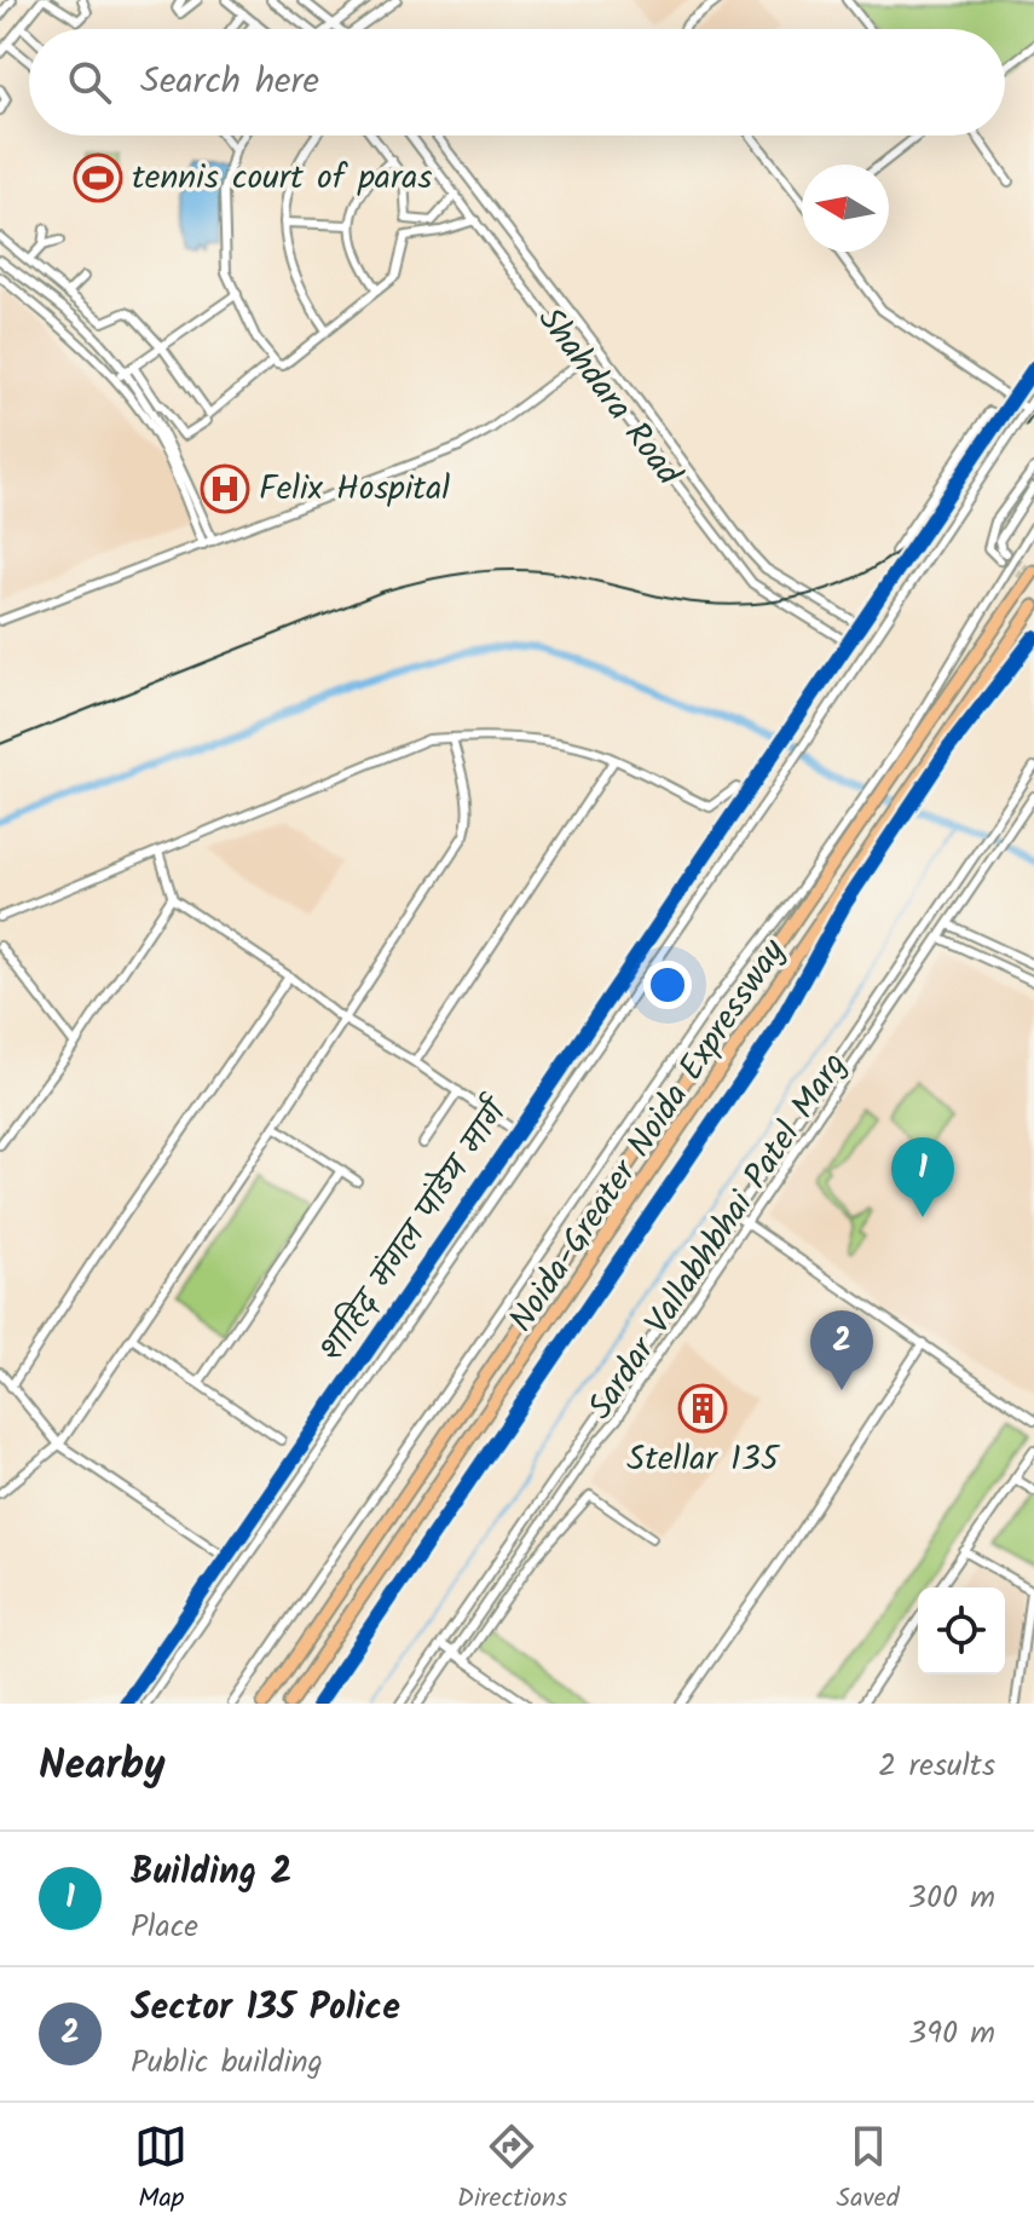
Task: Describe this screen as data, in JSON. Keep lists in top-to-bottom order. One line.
{"streets":{"highway":["Noida-Greater Noida Expressway"],"street":["Shahdara Road","शाहिद मंगल पांडेय मार्ग","Sardar Vallabhbhai Patel Marg"]},"crossings":[["Shahdara Road","शाहिद मंगल पांडेय मार्ग"]],"places":{"sports":["tennis court of paras"],"hospital":["Felix Hospital"],"building":["Stellar 135"]},"north":"left","page":{"search":"Search here","pins":["1","2"],"heading":["Nearby","2 results"],"list":[{"mark":"1","name":"Building 2","note":"Place","value":"300 m"},{"mark":"2","name":"Sector 135 Police","note":"Public building","value":"390 m"}],"nav":["Map","Directions","Saved"]}}
